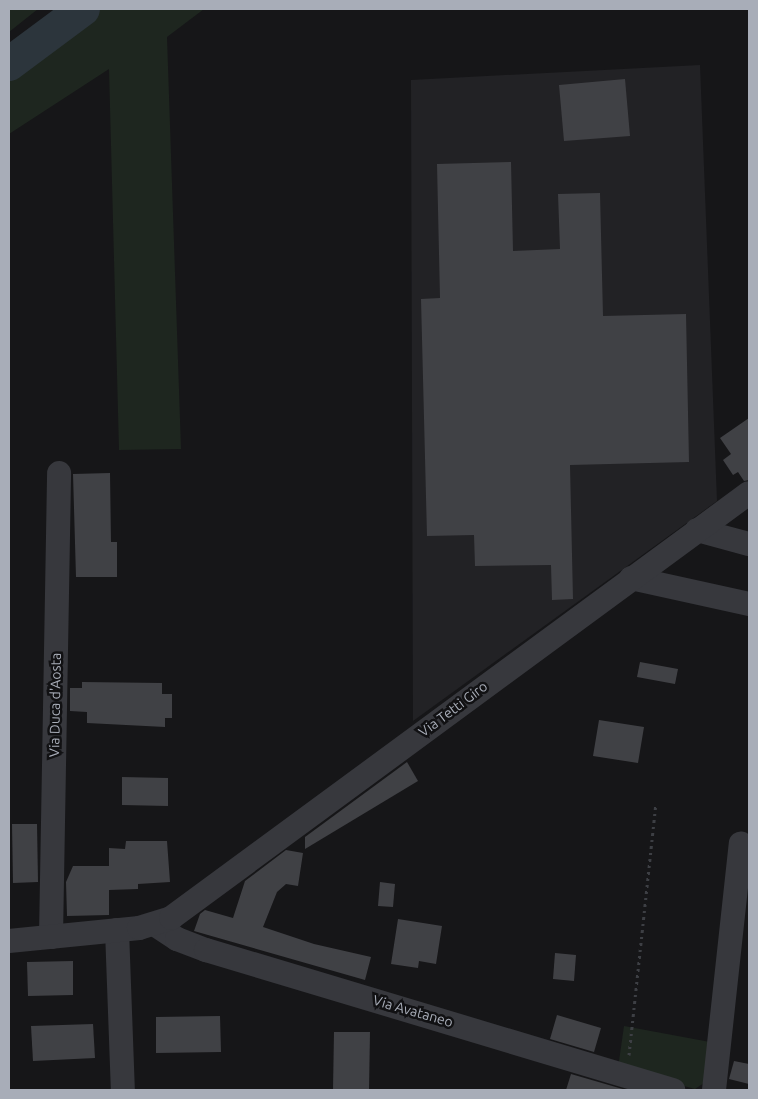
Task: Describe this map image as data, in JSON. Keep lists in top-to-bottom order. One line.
{"streets":{"street":["Via Duca d'Aosta","Via Tetti Giro","Via Avataneo"]},"crossings":[["Via Tetti Giro","Via Avataneo"]]}
